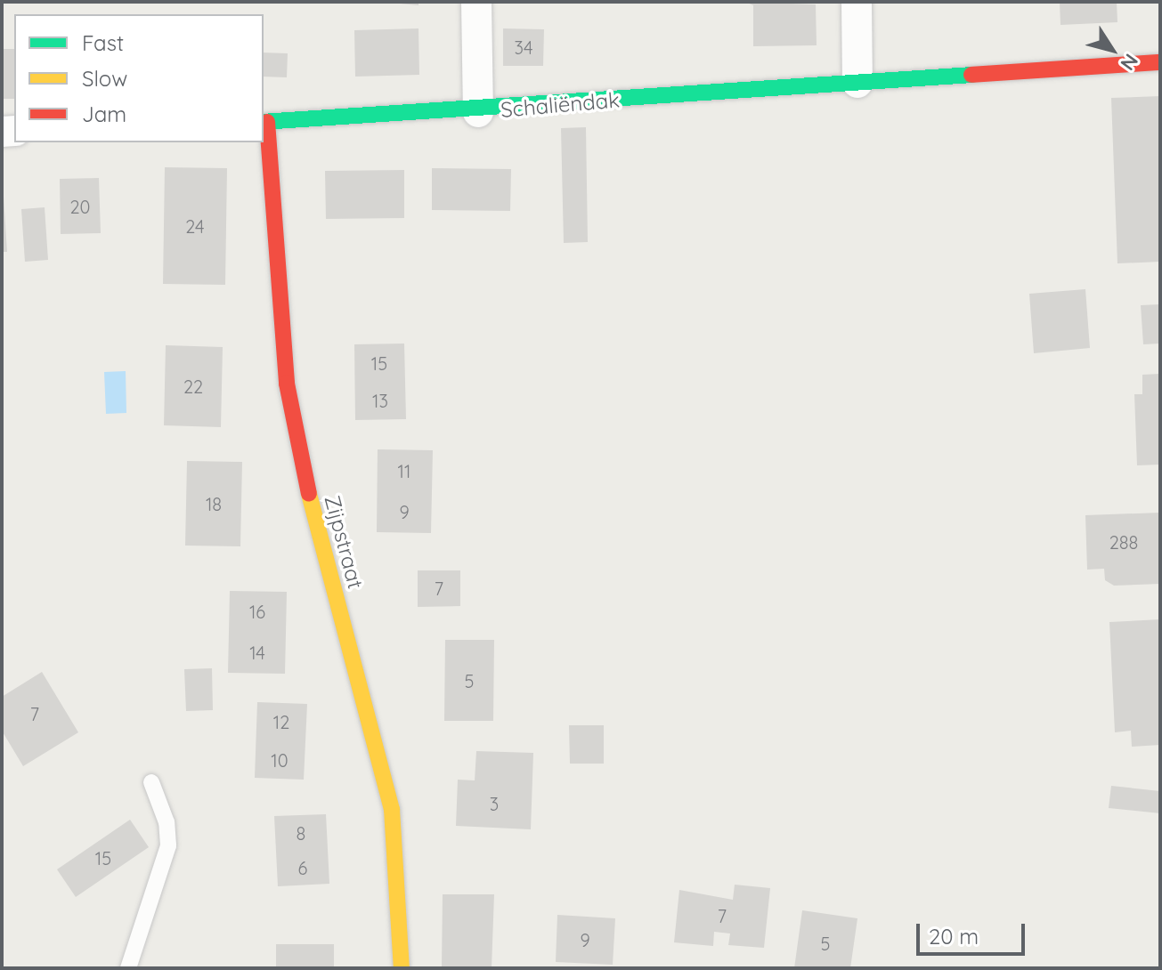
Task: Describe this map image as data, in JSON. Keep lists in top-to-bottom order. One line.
{"streets":{"street":["Schaliëndak","Zijpstraat"]},"crossings":[["Schaliëndak","Zijpstraat"]],"house_numbers":["34","20","24","15","22","13","11","18","9","288","7","16","14","5","7","12","10","3","8","15","6","7","9","5"],"legend":["Fast","Slow","Jam"],"scale_bar":"20 m","north":"bottom right"}
